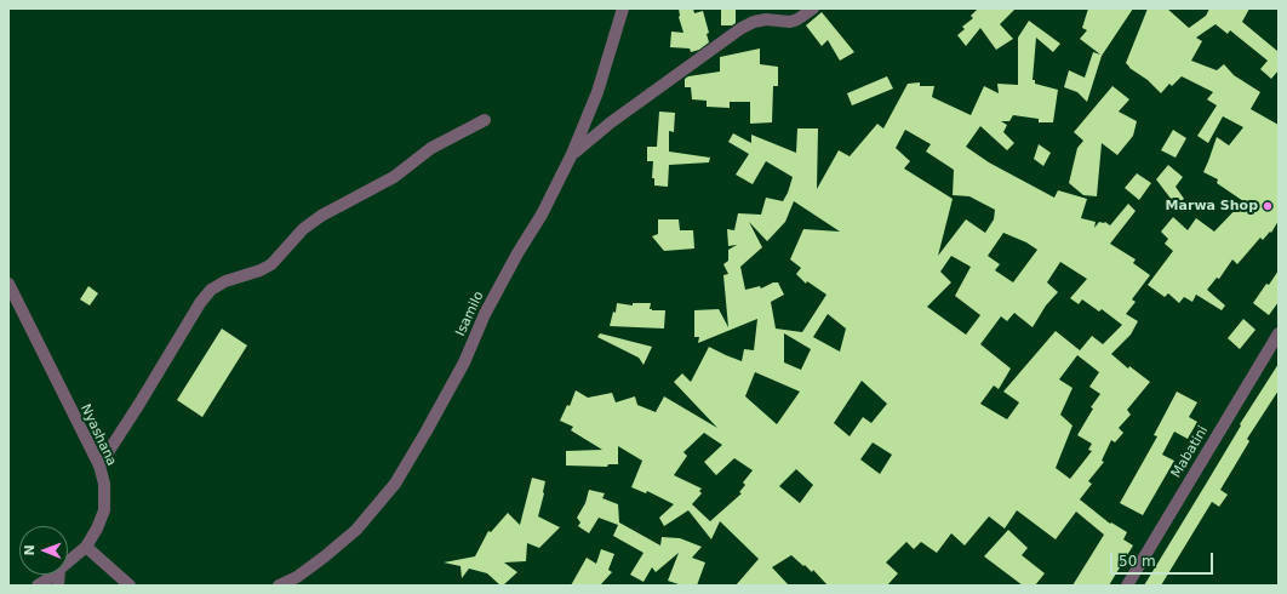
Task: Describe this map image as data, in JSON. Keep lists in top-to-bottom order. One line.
{"streets":{"street":["Isamilo","Nyashana","Mabatini"]},"places":["Marwa Shop"],"scale_bar":"50 m","north":"left"}
